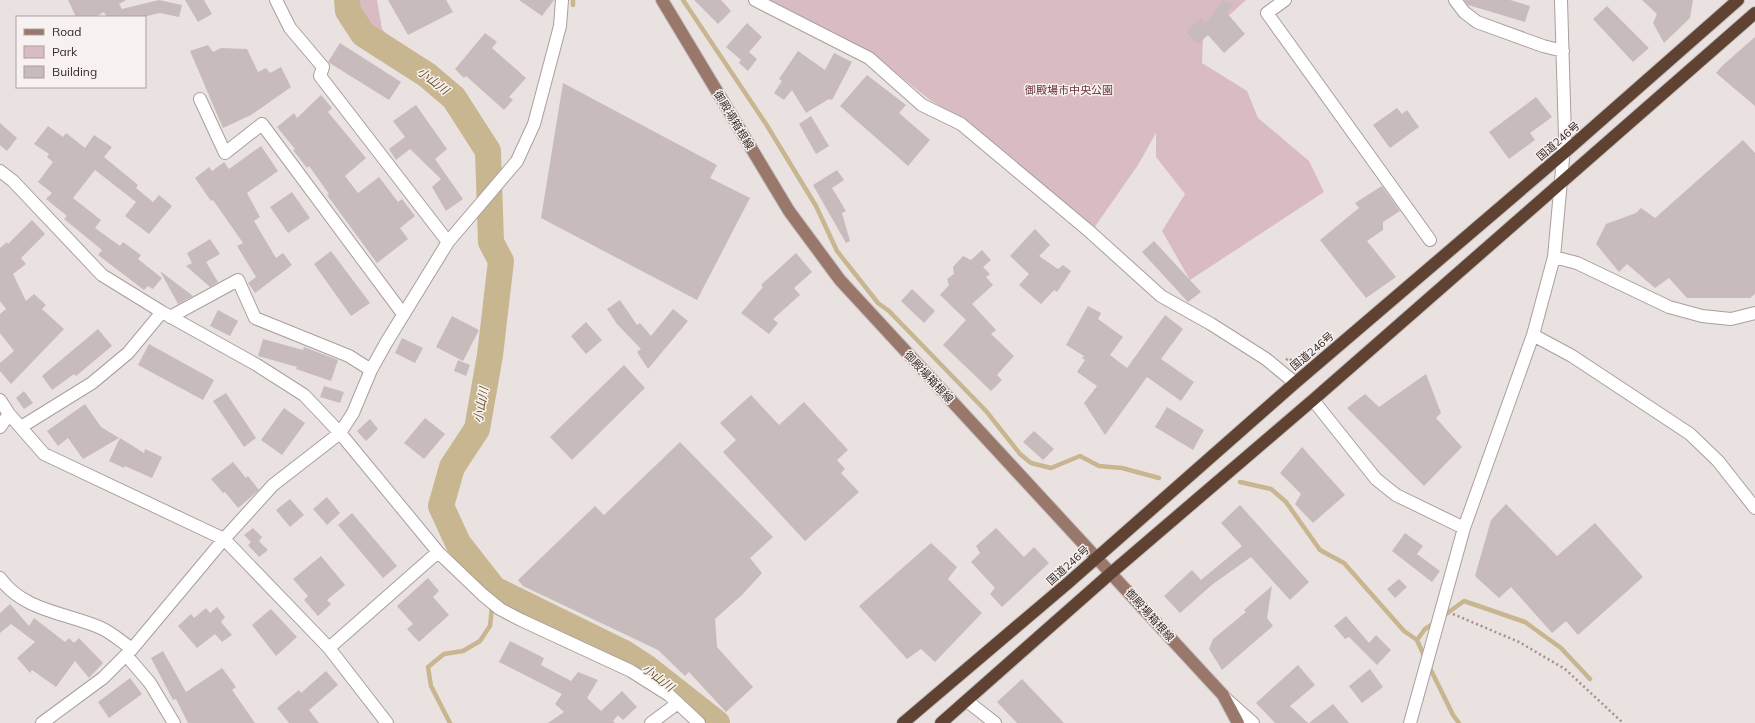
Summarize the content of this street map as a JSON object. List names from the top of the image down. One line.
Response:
{"streets":{"highway":["国道246号"],"main road":["御殿場箱根線"]},"crossings":[["御殿場箱根線","国道246号"]],"water":["小山川"],"parks":["御殿場市中央公園"],"legend":["Road","Park","Building"]}
